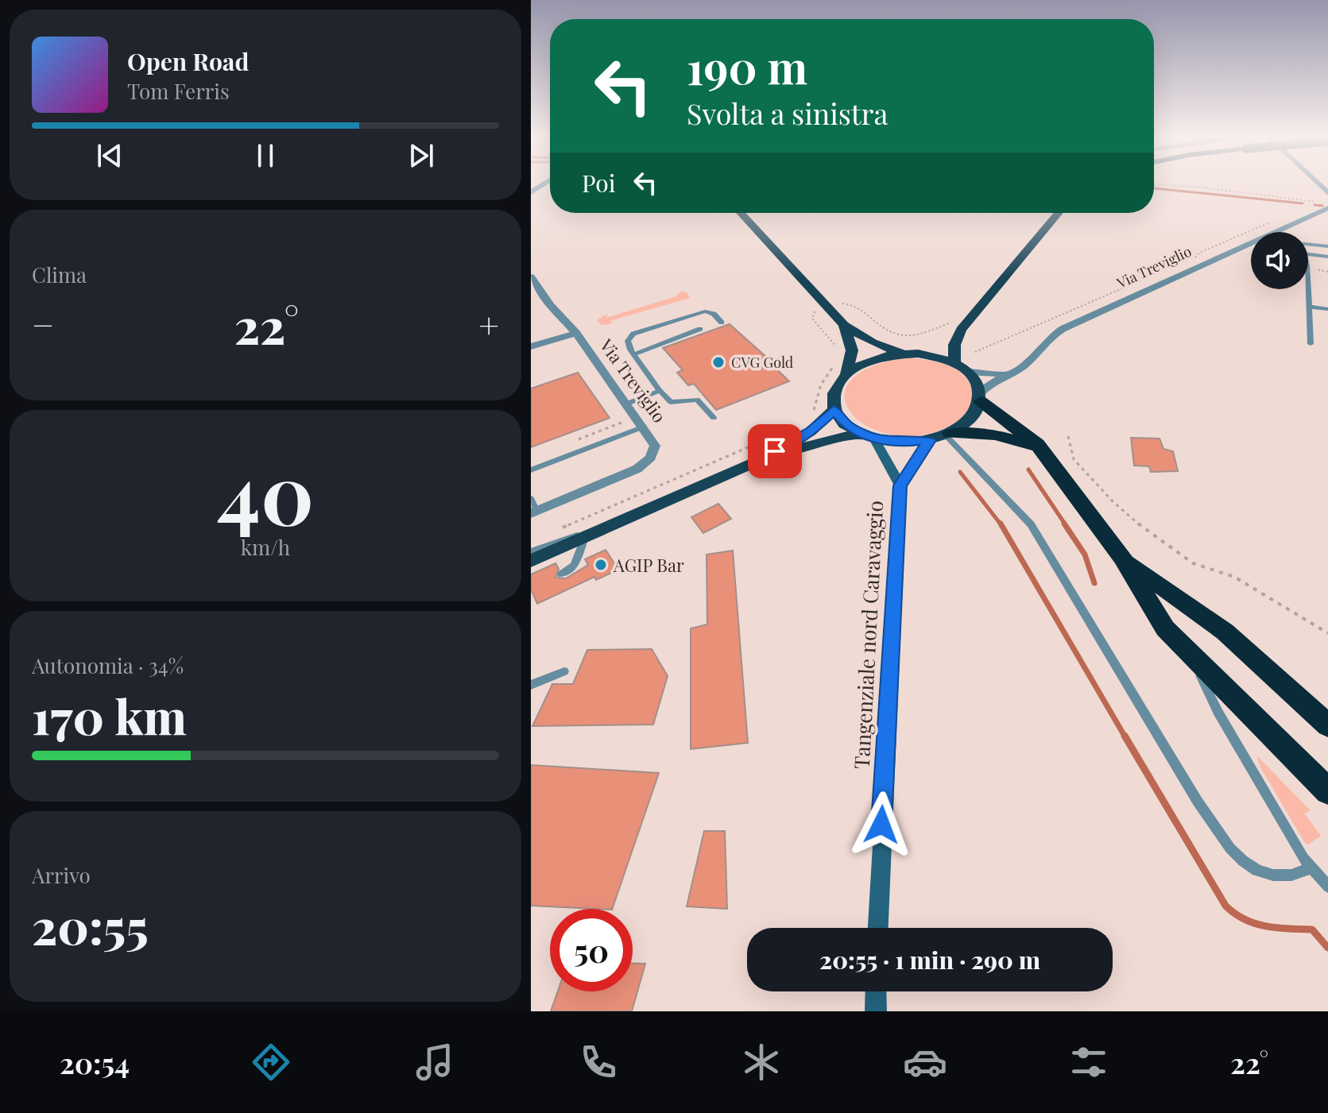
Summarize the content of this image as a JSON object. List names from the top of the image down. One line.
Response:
{"streets":{"main road":["Tangenziale nord Caravaggio"],"street":["Via Treviglio"]},"crossings":[["Via Treviglio","Tangenziale nord Caravaggio"]],"places":["CVG Gold","AGIP Bar"],"page":{"turn":["190 m","Svolta a sinistra"],"song":["Open Road","Tom Ferris"],"then":"Poi","tile":["Clima",["40","km/h"],["Autonomia · 34%","170 km"],["Arrivo","20:55"]],"heat":["−","22°","+"],"limit":"50","trip":"20:55 · 1 min · 290 m","tabs":["20:54","22°"]}}
